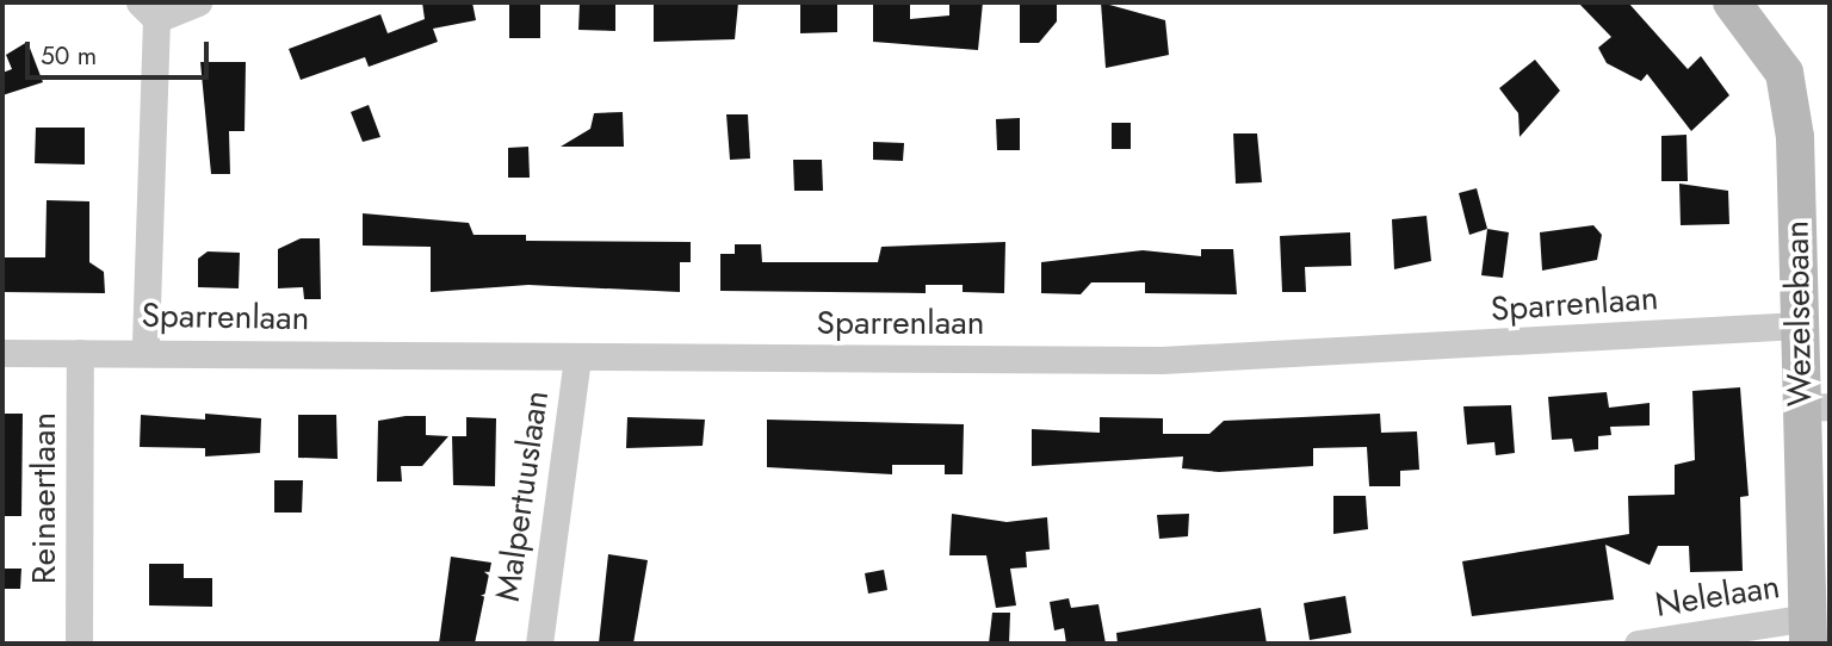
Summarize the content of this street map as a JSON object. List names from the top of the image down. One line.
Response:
{"streets":{"street":["Sparrenlaan","Wezelsebaan","Malpertuuslaan","Reinaertlaan","Nelelaan"]},"crossings":[["Sparrenlaan","Wezelsebaan"],["Sparrenlaan","Malpertuuslaan"],["Sparrenlaan","Reinaertlaan"],["Wezelsebaan","Nelelaan"]],"scale_bar":"50 m"}
